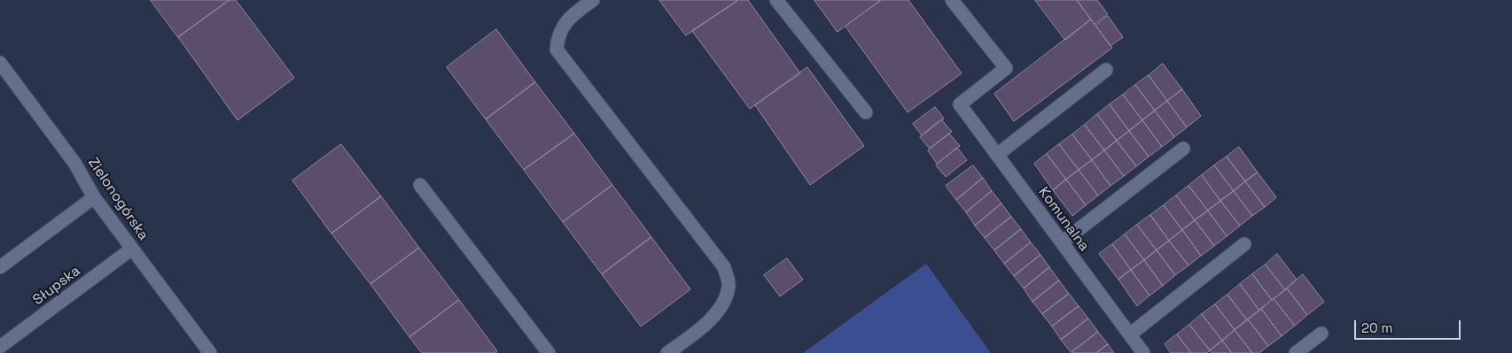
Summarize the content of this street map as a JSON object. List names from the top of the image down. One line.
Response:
{"streets":{"street":["Zielonogórska","Komunalna","Słupska"]},"crossings":[["Zielonogórska","Słupska"]],"scale_bar":"20 m"}
